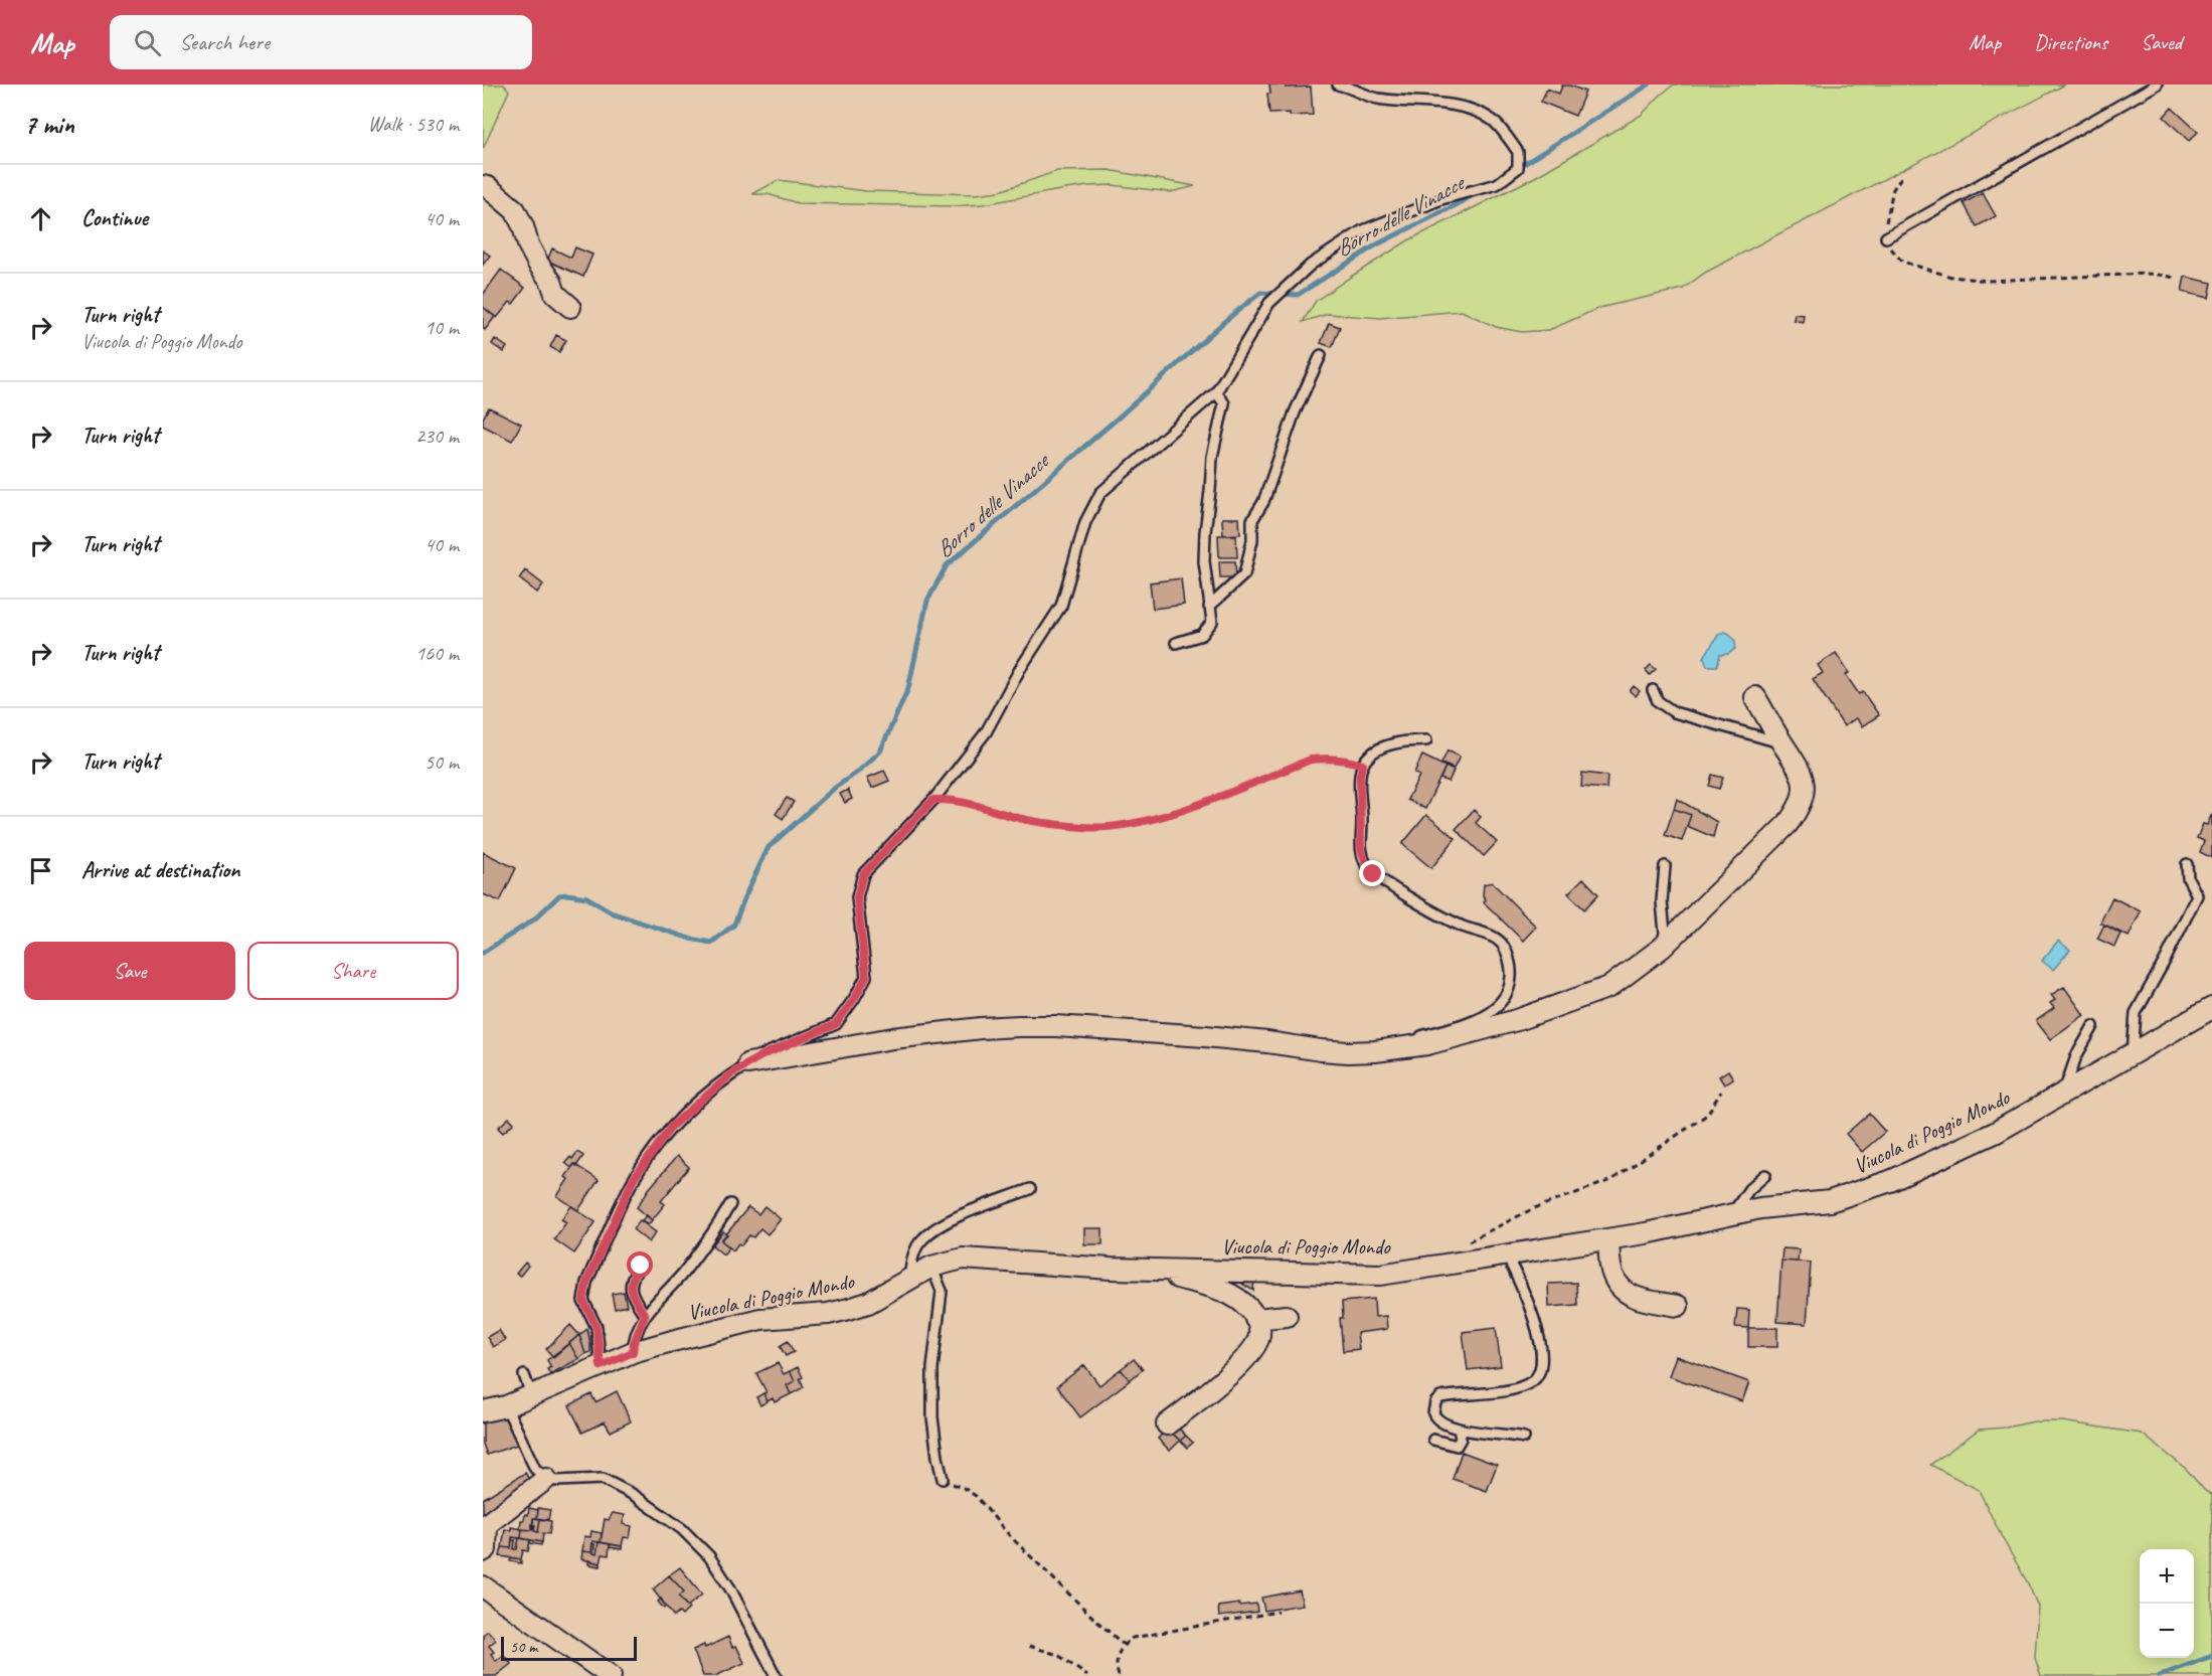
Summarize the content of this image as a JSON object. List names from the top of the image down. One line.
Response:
{"streets":{"street":["Viucola di Poggio Mondo"]},"water":["Borro delle Vinacce"],"scale_bar":"50 m","page":{"header":"Map","search":"Search here","nav":["Map","Directions","Saved"],"heading":["7 min","Walk · 530 m"],"list":[["Continue","40 m"],["Turn right","Viucola di Poggio Mondo","10 m"],["Turn right","230 m"],["Turn right","40 m"],["Turn right","160 m"],["Turn right","50 m"],"Arrive at destination"],"buttons":["Save","Share"],"map_buttons":["+","−"],"scale":"50 m"}}
